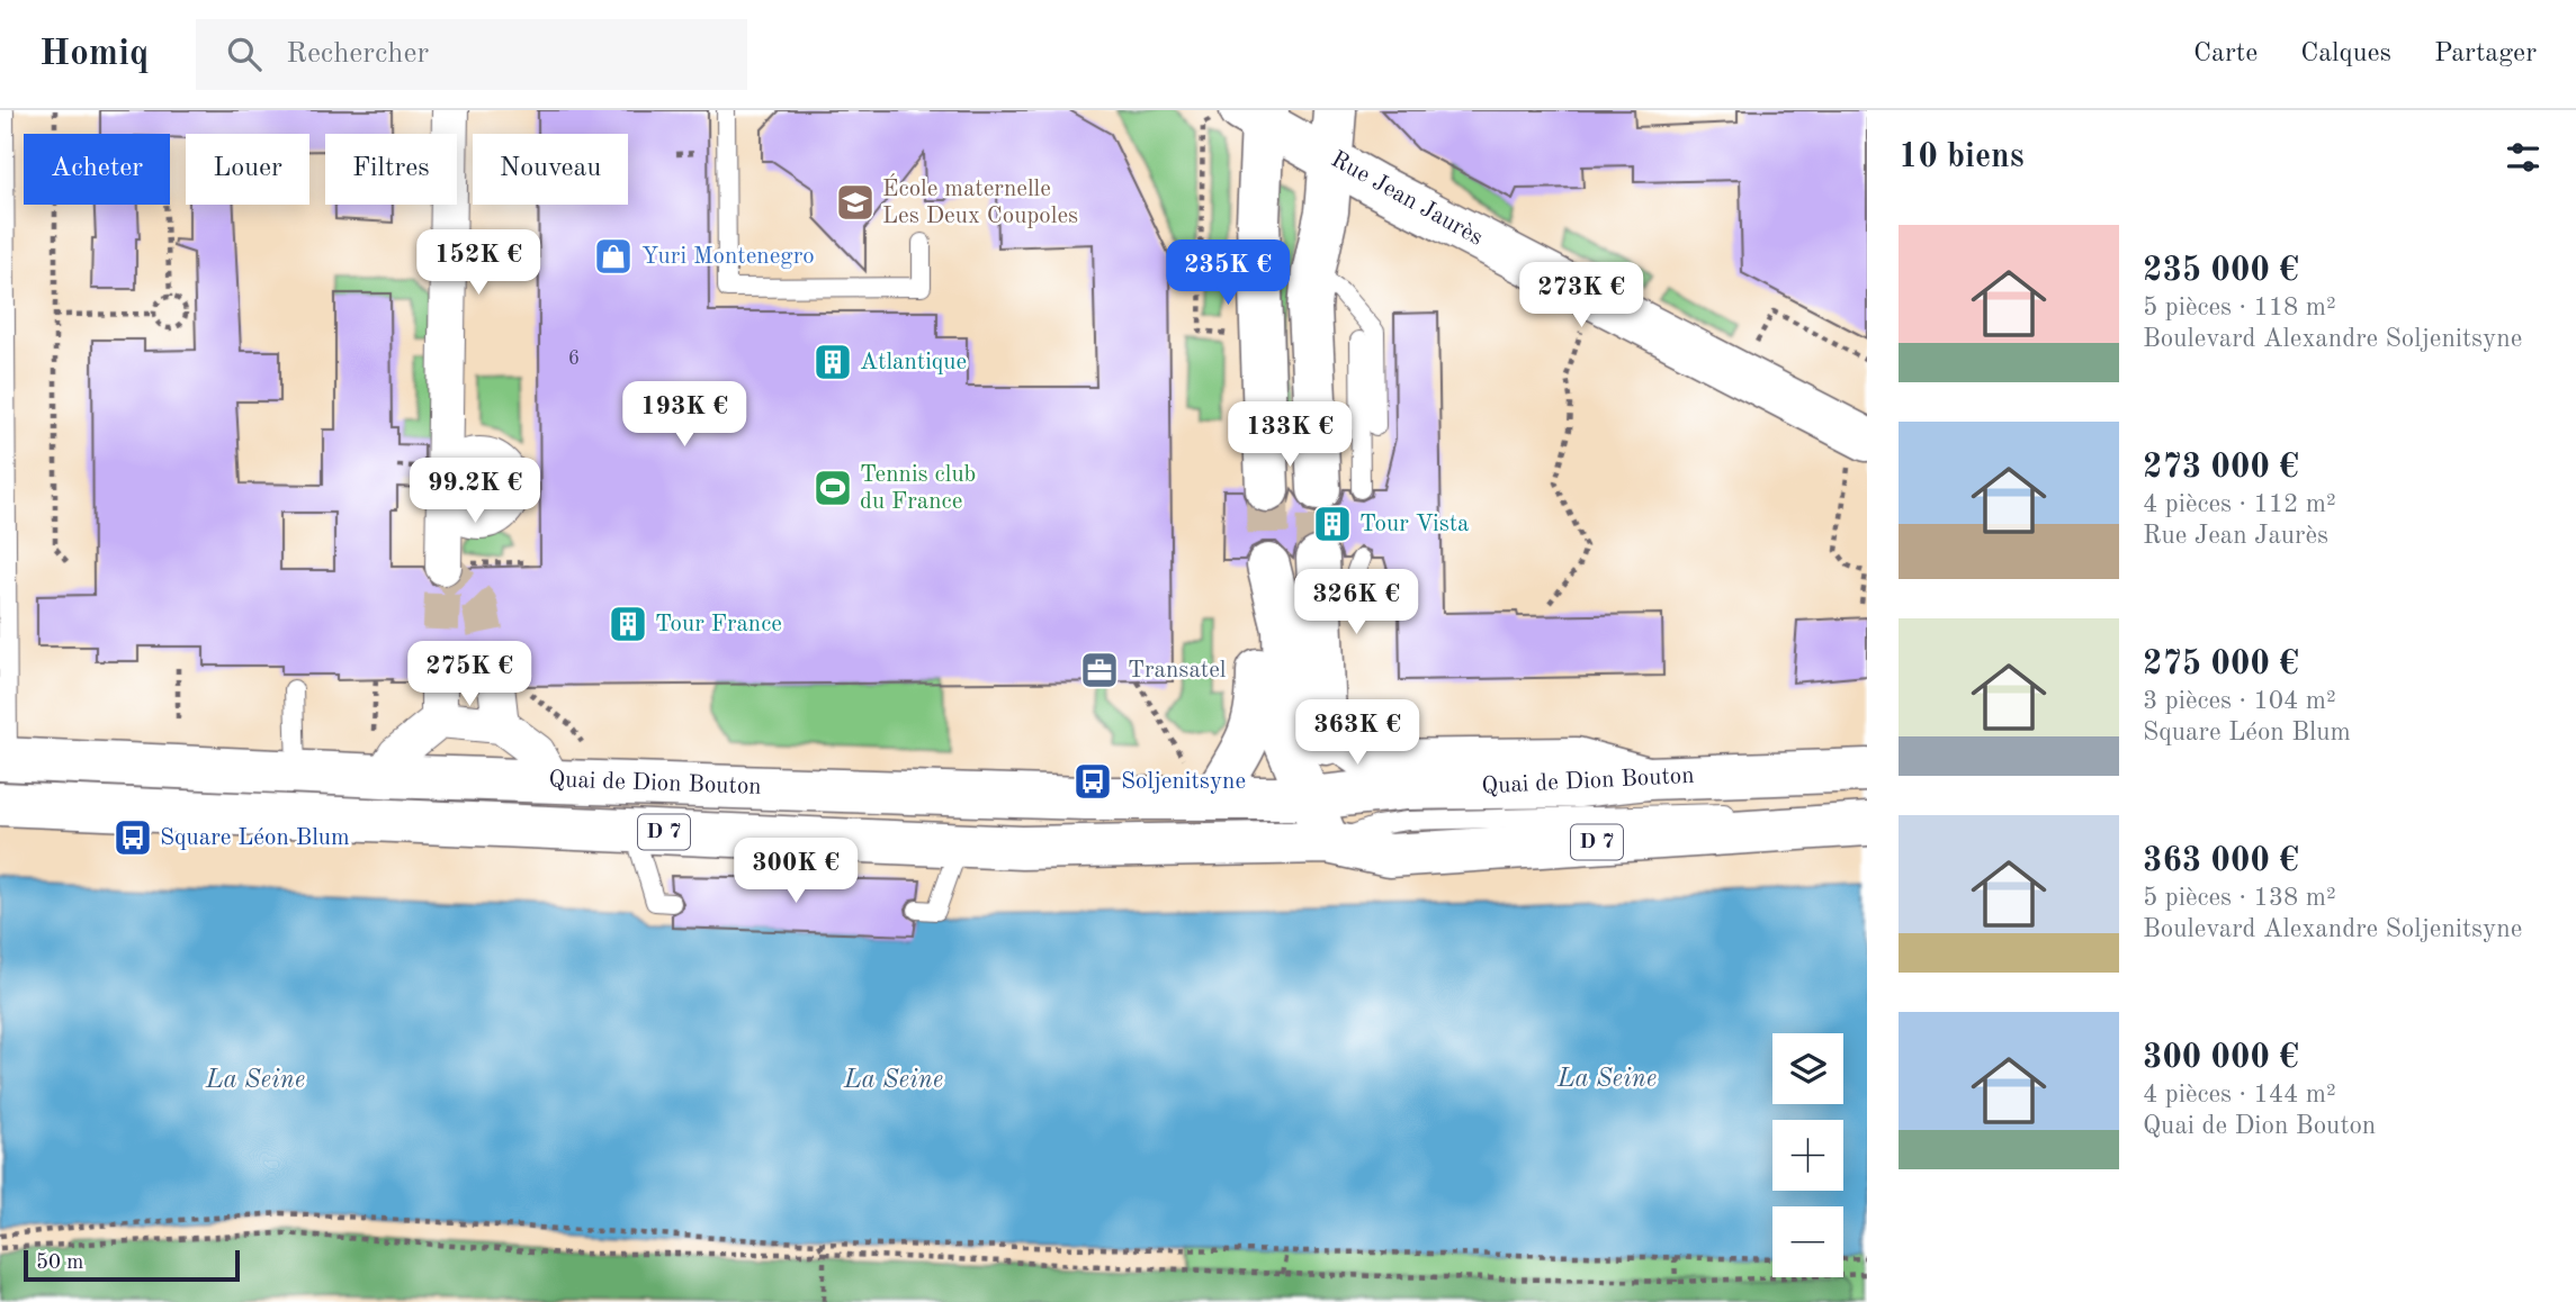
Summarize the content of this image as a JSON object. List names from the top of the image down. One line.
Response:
{"streets":{"main road":["Rue Jean Jaurès","Quai de Dion Bouton","D 7"]},"water":["La Seine"],"places":{"school or university":["École maternelle Les Deux Coupoles"],"shop":["Yuri Montenegro"],"building":["Atlantique","Tour Vista","Tour France"],"sports":["Tennis club du France"],"office":["Transatel"],"bus stop":["Soljenitsyne","Square Léon Blum"]},"house_numbers":["6"],"scale_bar":"50 m","page":{"header":"Homiq","search":"Rechercher","nav":["Carte","Calques","Partager"],"heading":"10 biens","chip":["Acheter","Louer","Filtres","Nouveau"],"list":[{"name":"235 000 €","note":"5 pièces · 118 m² · Boulevard Alexandre Soljenitsyne"},{"name":"273 000 €","note":"4 pièces · 112 m² · Rue Jean Jaurès"},{"name":"275 000 €","note":"3 pièces · 104 m² · Square Léon Blum"},{"name":"363 000 €","note":"5 pièces · 138 m² · Boulevard Alexandre Soljenitsyne"},{"name":"300 000 €","note":"4 pièces · 144 m² · Quai de Dion Bouton"}],"price":["152K €","235K €","273K €","193K €","133K €","99.2K €","326K €","275K €","363K €","300K €"],"map_buttons":["+","−"],"scale":"50 m"}}
